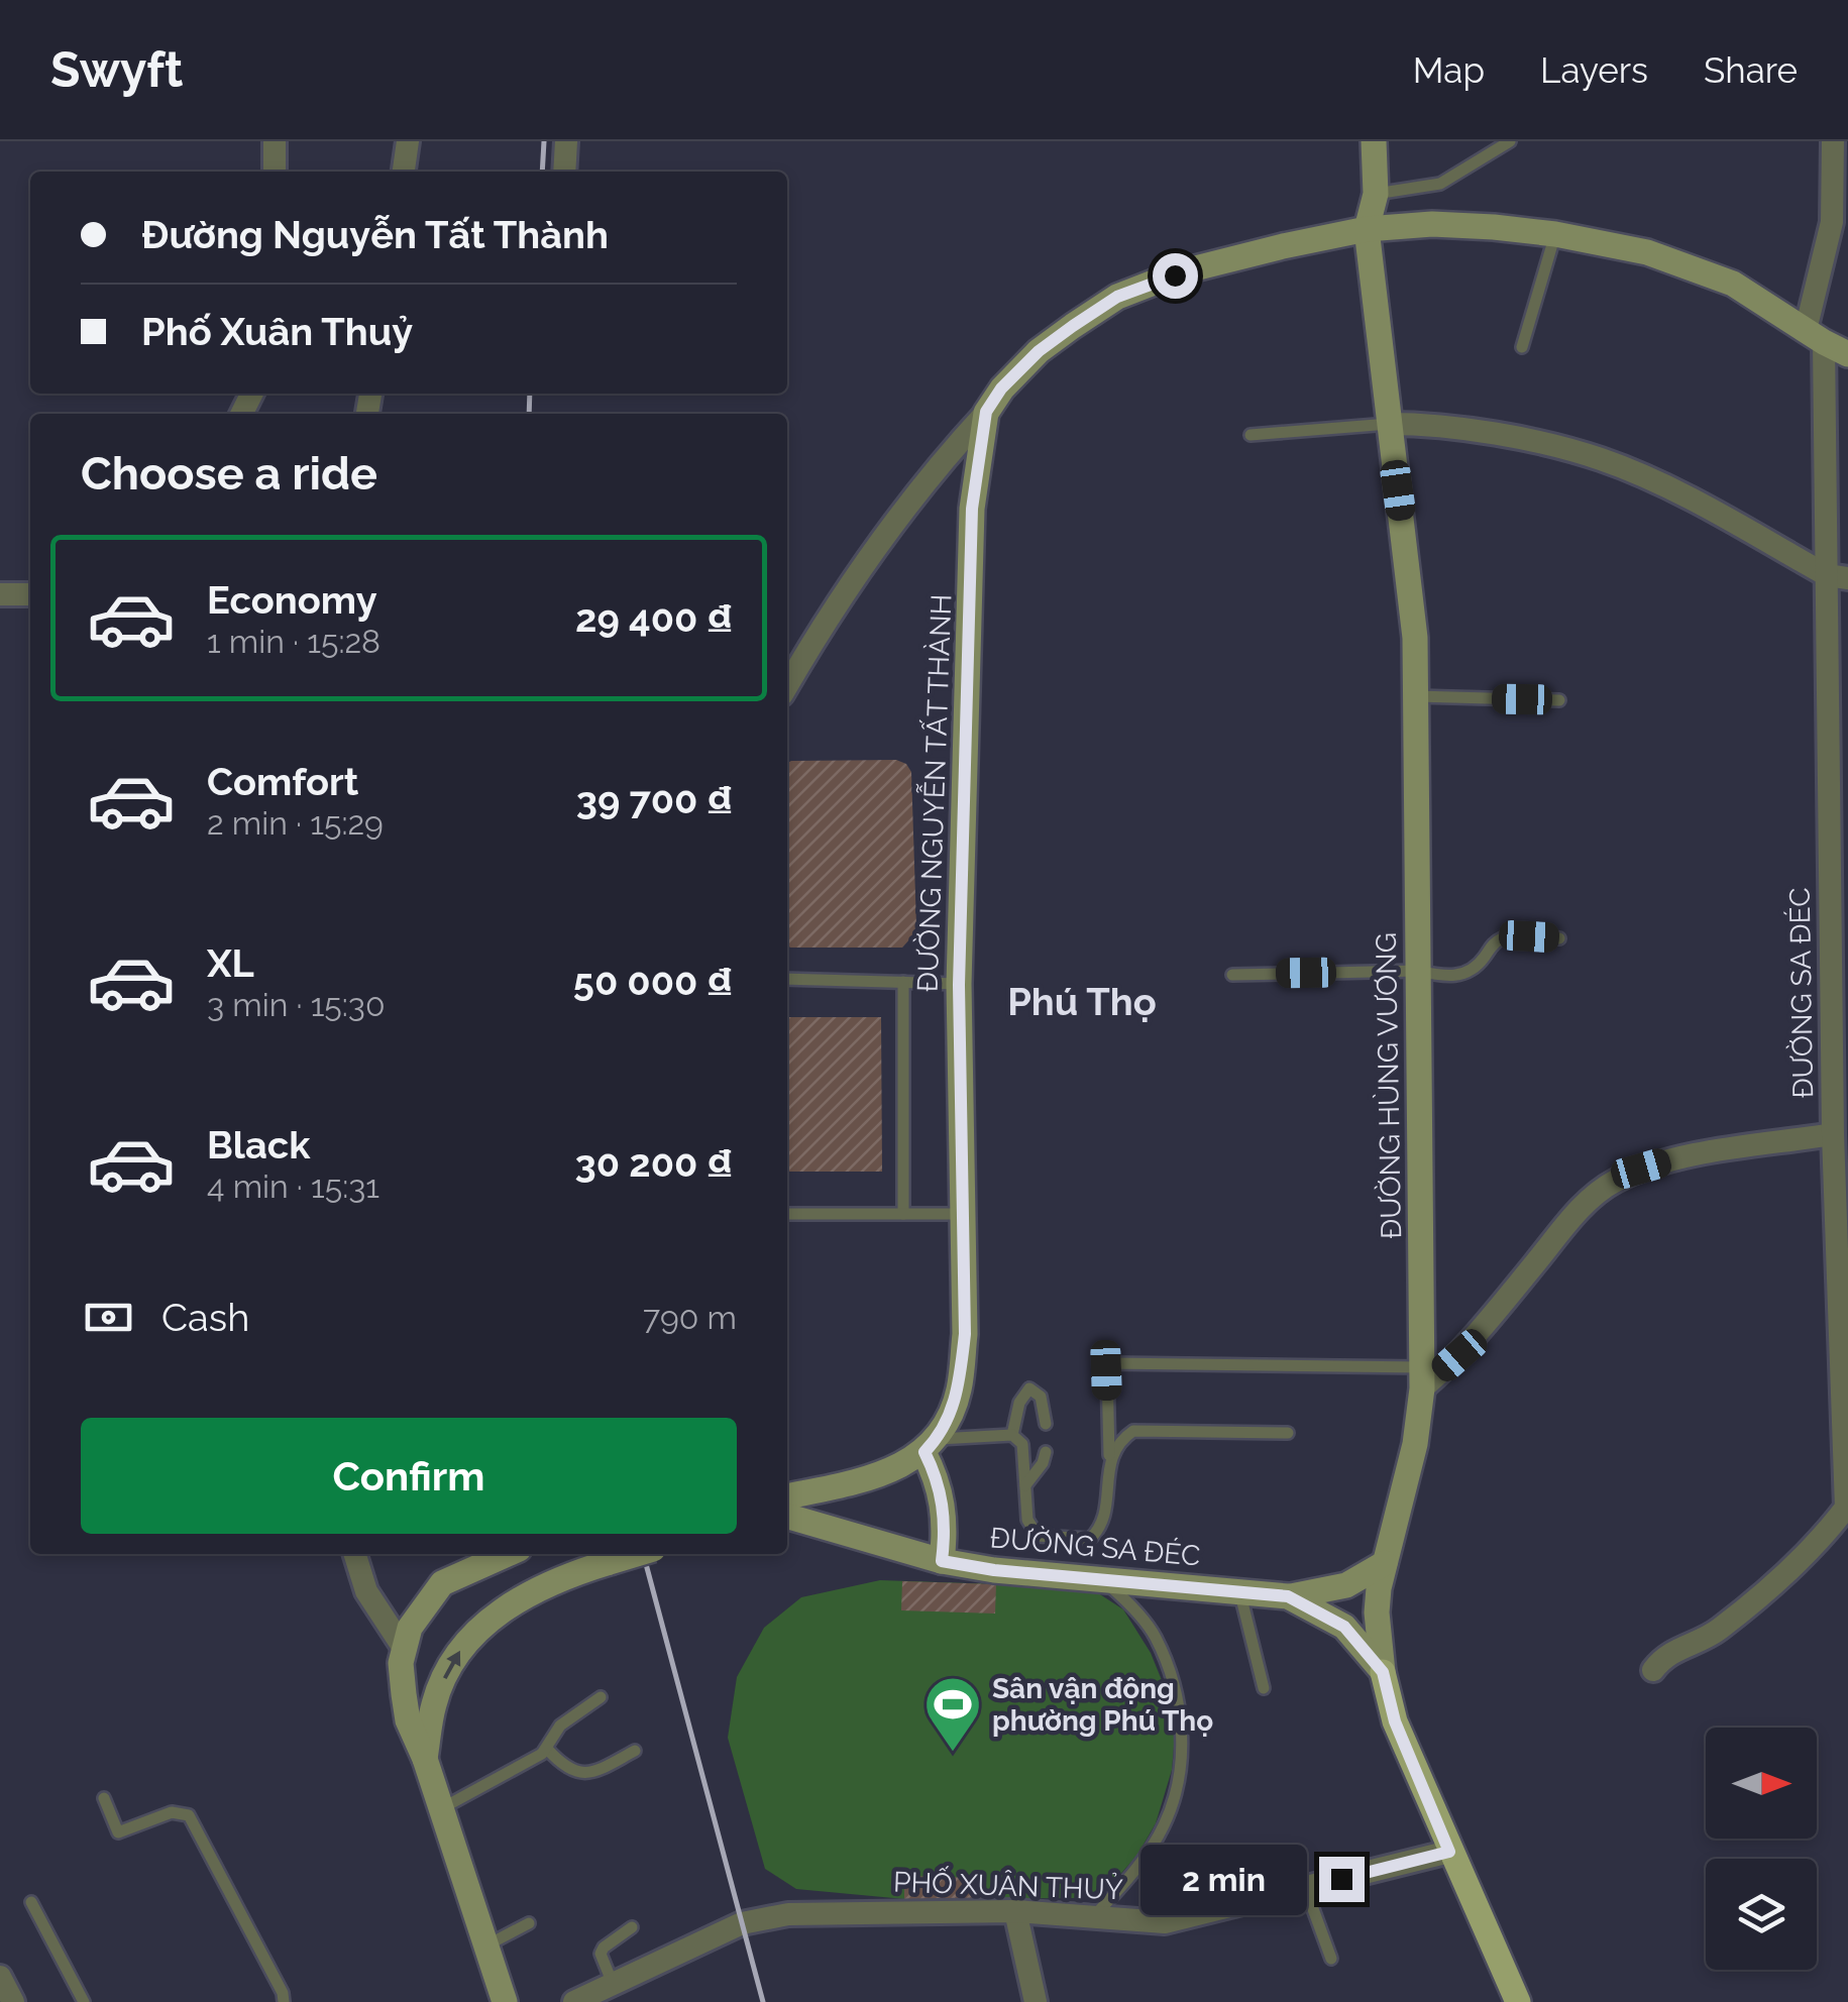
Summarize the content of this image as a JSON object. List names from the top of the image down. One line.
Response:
{"streets":{"main road":["ĐƯỜNG NGUYỄN TẤT THÀNH","ĐƯỜNG SA ĐÉC","ĐƯỜNG HÙNG VƯƠNG"],"street":["PHỐ XUÂN THUỶ"]},"crossings":[["ĐƯỜNG SA ĐÉC","ĐƯỜNG HÙNG VƯƠNG"],["ĐƯỜNG HÙNG VƯƠNG","PHỐ XUÂN THUỶ"]],"districts":["Phú Thọ"],"places":{"sports":["Sân vận động phường Phú Thọ"]},"north":"right","page":{"header":"Swyft","nav":["Map","Layers","Share"],"banner":["Đường Nguyễn Tất Thành","Phố Xuân Thuỷ"],"heading":"Choose a ride","list":[{"name":"Economy","note":"1 min · 15:28","value":"29 400 ₫"},{"name":"Comfort","note":"2 min · 15:29","value":"39 700 ₫"},{"name":"XL","note":"3 min · 15:30","value":"50 000 ₫"},{"name":"Black","note":"4 min · 15:31","value":"30 200 ₫"}],"pay":["Cash","790 m"],"buttons":"Confirm","bubble":"2 min"}}
